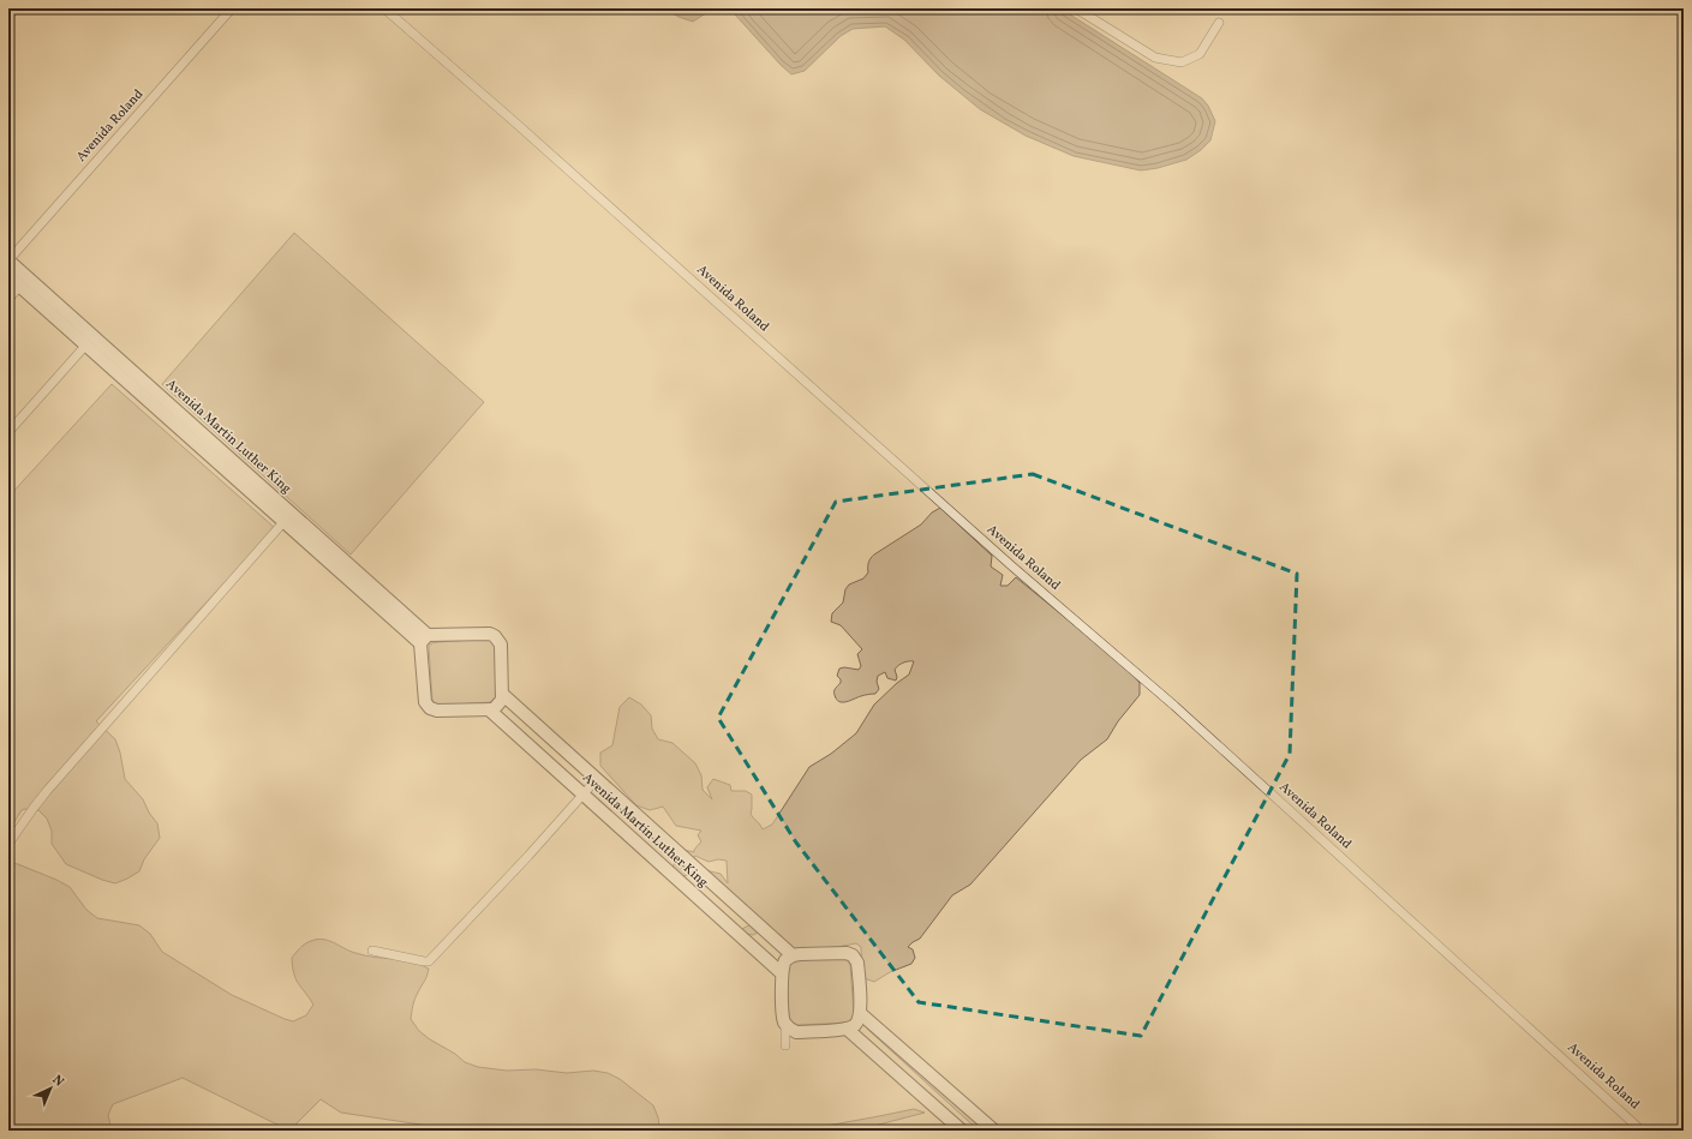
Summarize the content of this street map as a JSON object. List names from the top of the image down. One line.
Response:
{"streets":{"main road":["Avenida Martin Luther King"],"street":["Avenida Roland"]},"crossings":[["Avenida Roland","Avenida Martin Luther King"]],"north":"top right"}
